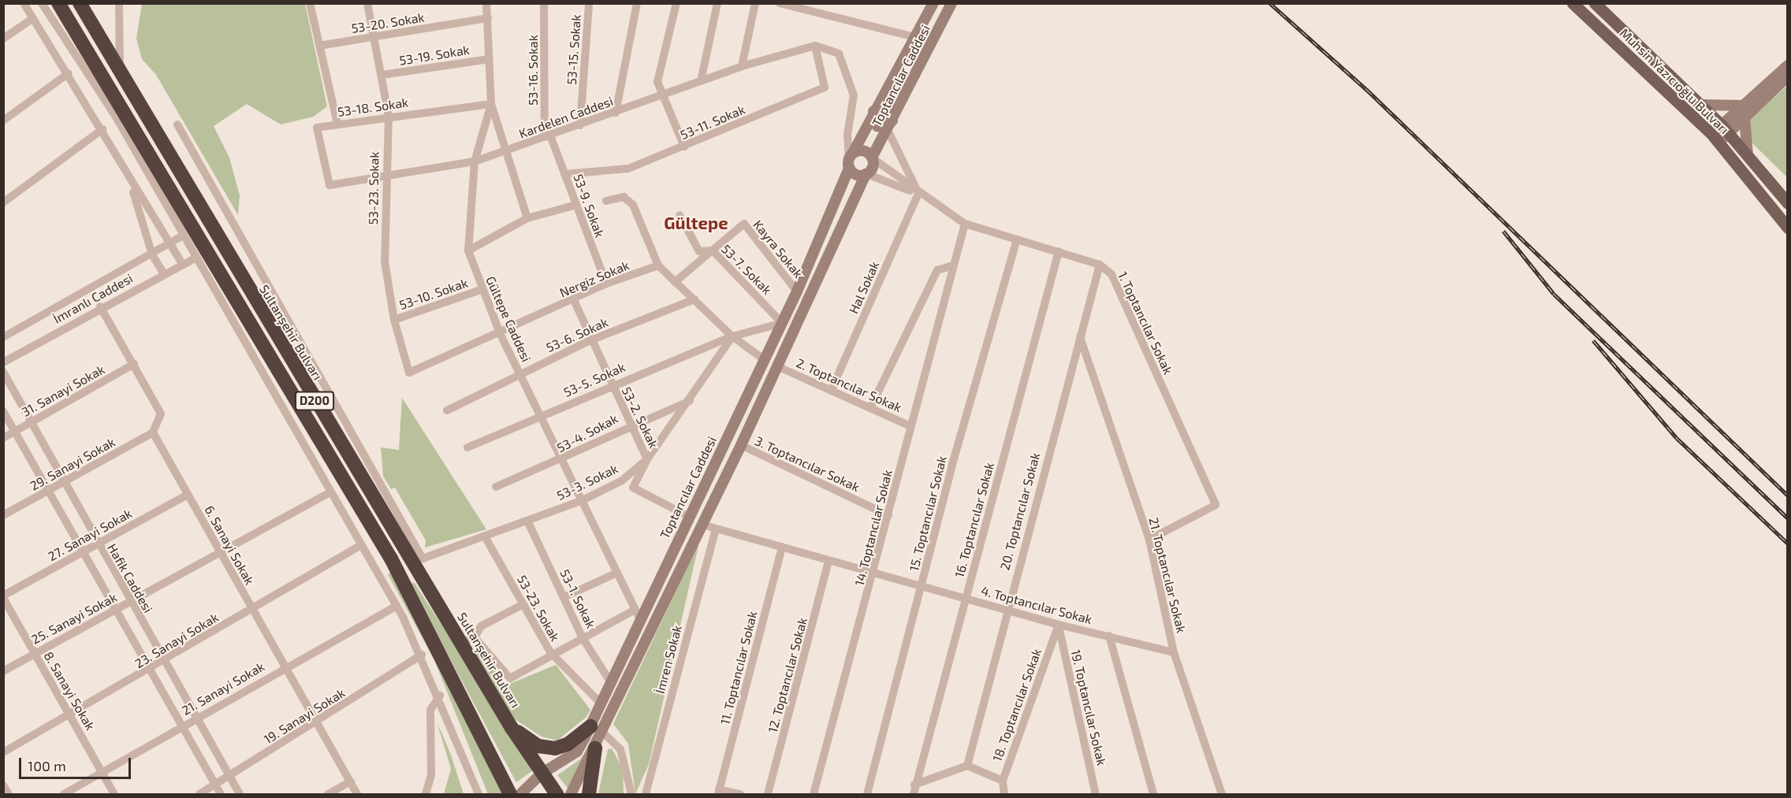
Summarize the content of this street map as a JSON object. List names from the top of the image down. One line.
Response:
{"streets":{"highway":["Sultanşehir Bulvarı","D200"],"main road":["Muhsin Yazıcıoğlu Bulvarı"],"street":["53-20. Sokak","53-15. Sokak","53-19. Sokak","53-16. Sokak","Toptancılar Caddesi","53-18. Sokak","Kardelen Caddesi","53-11. Sokak","53-23. Sokak","53-9. Sokak","Kayra Sokak","53-7. Sokak","Nergiz Sokak","Hal Sokak","53-10. Sokak","İmranlı Caddesi","Gültepe Caddesi","1. Toptancılar Sokak","53-6. Sokak","53-5. Sokak","2. Toptancılar Sokak","31. Sanayi Sokak","53-2. Sokak","53-4. Sokak","29. Sanayi Sokak","3. Toptancılar Sokak","53-3. Sokak","20. Toptancılar Sokak","15. Toptancılar Sokak","16. Toptancılar Sokak","14. Toptancılar Sokak","27. Sanayi Sokak","6. Sanayi Sokak","21. Toptancılar Sokak","Hafik Caddesi","53-1. Sokak","4. Toptancılar Sokak","25. Sanayi Sokak","23. Sanayi Sokak","İmren Sokak","11. Toptancılar Sokak","12. Toptancılar Sokak","21. Sanayi Sokak","8. Sanayi Sokak","18. Toptancılar Sokak","19. Toptancılar Sokak","19. Sanayi Sokak"]},"crossings":[["53-20. Sokak","53-23. Sokak"],["53-20. Sokak","Gültepe Caddesi"],["53-15. Sokak","Kardelen Caddesi"],["53-19. Sokak","53-23. Sokak"],["53-19. Sokak","Gültepe Caddesi"],["53-16. Sokak","Kardelen Caddesi"],["53-16. Sokak","53-9. Sokak"],["Toptancılar Caddesi","53-23. Sokak"],["Toptancılar Caddesi","Kayra Sokak"],["Toptancılar Caddesi","53-7. Sokak"],["Toptancılar Caddesi","Gültepe Caddesi"],["Toptancılar Caddesi","1. Toptancılar Sokak"],["Toptancılar Caddesi","Sultanşehir Bulvarı"],["Toptancılar Caddesi","2. Toptancılar Sokak"],["Toptancılar Caddesi","53-2. Sokak"],["Toptancılar Caddesi","3. Toptancılar Sokak"],["Toptancılar Caddesi","53-1. Sokak"],["Toptancılar Caddesi","4. Toptancılar Sokak"],["53-18. Sokak","Kardelen Caddesi"],["53-18. Sokak","53-23. Sokak"],["53-18. Sokak","Gültepe Caddesi"],["Kardelen Caddesi","53-11. Sokak"],["Kardelen Caddesi","53-23. Sokak"],["Kardelen Caddesi","53-9. Sokak"],["Kardelen Caddesi","Gültepe Caddesi"],["53-11. Sokak","53-9. Sokak"],["53-23. Sokak","Nergiz Sokak"],["53-23. Sokak","53-10. Sokak"],["53-23. Sokak","53-3. Sokak"],["53-9. Sokak","Nergiz Sokak"],["Kayra Sokak","53-7. Sokak"],["Nergiz Sokak","Gültepe Caddesi"],["Nergiz Sokak","53-2. Sokak"],["Hal Sokak","1. Toptancılar Sokak"],["Hal Sokak","2. Toptancılar Sokak"],["53-10. Sokak","Gültepe Caddesi"],["Gültepe Caddesi","53-6. Sokak"],["Gültepe Caddesi","53-5. Sokak"],["Gültepe Caddesi","53-4. Sokak"],["Gültepe Caddesi","53-3. Sokak"],["1. Toptancılar Sokak","20. Toptancılar Sokak"],["1. Toptancılar Sokak","15. Toptancılar Sokak"],["1. Toptancılar Sokak","16. Toptancılar Sokak"],["1. Toptancılar Sokak","14. Toptancılar Sokak"],["1. Toptancılar Sokak","21. Toptancılar Sokak"],["53-6. Sokak","53-2. Sokak"],["53-5. Sokak","53-2. Sokak"],["53-5. Sokak","53-3. Sokak"],["2. Toptancılar Sokak","14. Toptancılar Sokak"],["31. Sanayi Sokak","Hafik Caddesi"],["53-2. Sokak","53-4. Sokak"],["53-2. Sokak","53-3. Sokak"],["53-4. Sokak","53-3. Sokak"],["29. Sanayi Sokak","6. Sanayi Sokak"],["29. Sanayi Sokak","Hafik Caddesi"],["3. Toptancılar Sokak","14. Toptancılar Sokak"],["53-3. Sokak","53-1. Sokak"],["20. Toptancılar Sokak","21. Toptancılar Sokak"],["20. Toptancılar Sokak","4. Toptancılar Sokak"],["15. Toptancılar Sokak","4. Toptancılar Sokak"],["16. Toptancılar Sokak","4. Toptancılar Sokak"],["14. Toptancılar Sokak","4. Toptancılar Sokak"],["27. Sanayi Sokak","6. Sanayi Sokak"],["27. Sanayi Sokak","Hafik Caddesi"],["27. Sanayi Sokak","8. Sanayi Sokak"],["6. Sanayi Sokak","25. Sanayi Sokak"],["6. Sanayi Sokak","23. Sanayi Sokak"],["6. Sanayi Sokak","21. Sanayi Sokak"],["6. Sanayi Sokak","19. Sanayi Sokak"],["21. Toptancılar Sokak","4. Toptancılar Sokak"],["Hafik Caddesi","25. Sanayi Sokak"],["Hafik Caddesi","23. Sanayi Sokak"],["Hafik Caddesi","21. Sanayi Sokak"],["Hafik Caddesi","19. Sanayi Sokak"],["4. Toptancılar Sokak","İmren Sokak"],["4. Toptancılar Sokak","11. Toptancılar Sokak"],["4. Toptancılar Sokak","12. Toptancılar Sokak"],["4. Toptancılar Sokak","18. Toptancılar Sokak"],["4. Toptancılar Sokak","19. Toptancılar Sokak"],["25. Sanayi Sokak","8. Sanayi Sokak"],["23. Sanayi Sokak","8. Sanayi Sokak"],["21. Sanayi Sokak","8. Sanayi Sokak"],["18. Toptancılar Sokak","19. Toptancılar Sokak"]],"districts":["Gültepe"],"scale_bar":"100 m"}
